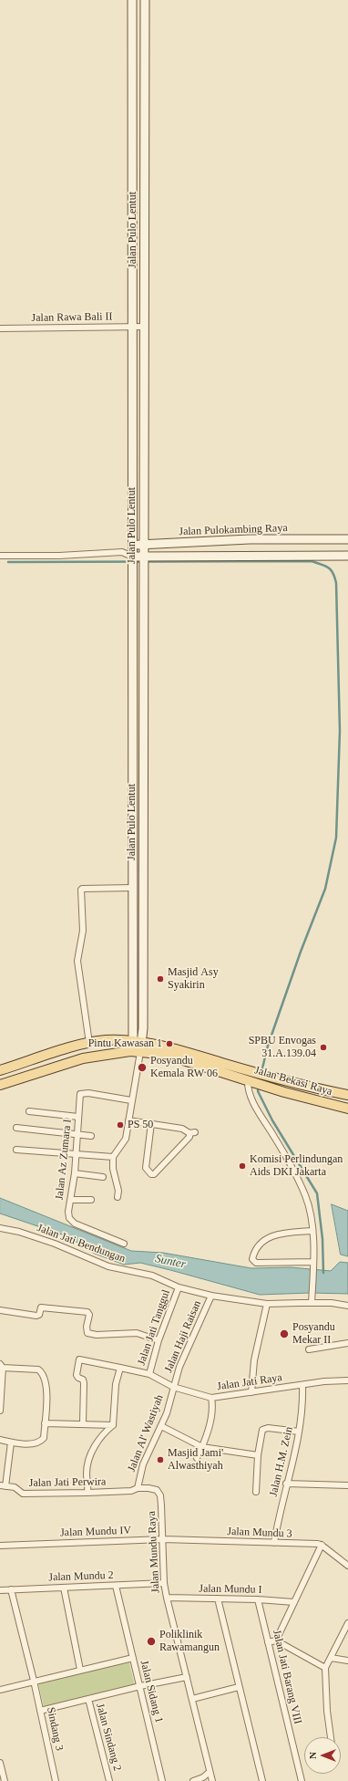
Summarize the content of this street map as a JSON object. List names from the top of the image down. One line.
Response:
{"streets":{"main road":["Jalan Bekasi Raya"],"street":["Jalan Pulo Lentut","Jalan Rawa Bali II","Jalan Pulokambing Raya","Jalan Az Zumara I","Jalan Jati Bendungan","Jalan Jati Tanggul","Jalan Haji Raisan","Jalan Jati Raya","Jalan Al' Wastiyah","Jalan H.M. Zein","Jalan Jati Perwira","Jalan Mundu IV","Jalan Mundu 3","Jalan Mundu Raya","Jalan Mundu 2","Jalan Mundu I","Jalan Jati Barang VIII","Jalan Sidang 1","Sindang 3","Jalan Sindang 2"]},"crossings":[["Jalan Pulo Lentut","Jalan Rawa Bali II"],["Jalan Pulo Lentut","Jalan Pulokambing Raya"],["Jalan Pulo Lentut","Jalan Bekasi Raya"],["Jalan Jati Bendungan","Jalan Jati Tanggul"],["Jalan Jati Bendungan","Jalan Haji Raisan"],["Jalan Jati Tanggul","Jalan Jati Raya"],["Jalan Haji Raisan","Jalan Jati Raya"],["Jalan Haji Raisan","Jalan Al' Wastiyah"],["Jalan Jati Raya","Jalan Al' Wastiyah"],["Jalan Jati Raya","Jalan H.M. Zein"],["Jalan Al' Wastiyah","Jalan Jati Perwira"],["Jalan Al' Wastiyah","Jalan Mundu Raya"],["Jalan H.M. Zein","Jalan Mundu 3"],["Jalan Jati Perwira","Jalan Mundu Raya"],["Jalan Mundu IV","Jalan Mundu 3"],["Jalan Mundu IV","Jalan Mundu Raya"],["Jalan Mundu 3","Jalan Mundu Raya"],["Jalan Mundu Raya","Jalan Mundu 2"],["Jalan Mundu Raya","Jalan Mundu I"],["Jalan Mundu 2","Jalan Sidang 1"],["Jalan Mundu 2","Sindang 3"],["Jalan Mundu I","Jalan Jati Barang VIII"]],"water":["Sunter"],"places":["Masjid Asy Syakirin","Pintu Kawasan 1","SPBU Envogas 31.A.139.04","Posyandu Kemala RW 06","PS 50","Komisi Perlindungan Aids DKI Jakarta","Posyandu Mekar II","Masjid Jami' Alwasthiyah","Poliklinik Rawamangun"],"north":"left"}
